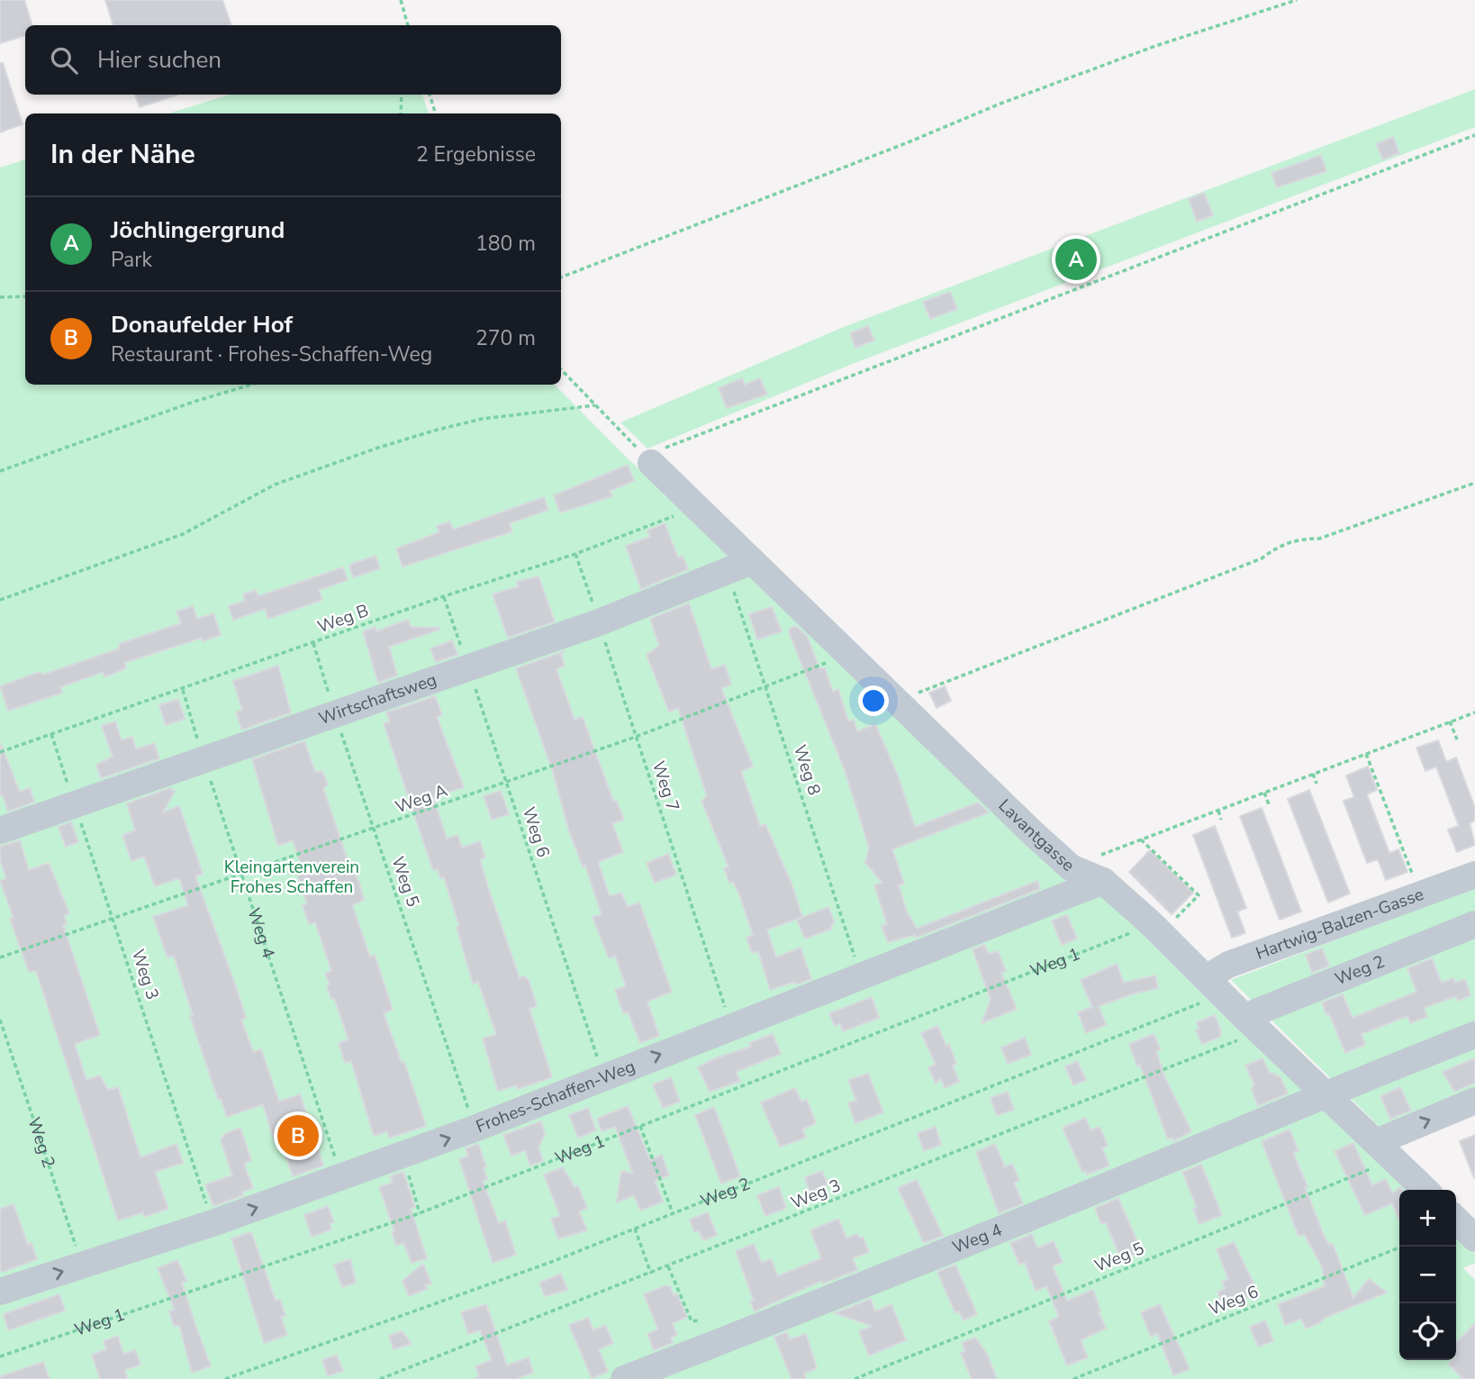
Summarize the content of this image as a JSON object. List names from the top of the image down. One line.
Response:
{"streets":{"street":["Wirtschaftsweg","Lavantgasse","Hartwig-Balzen-Gasse","Weg 4","Weg 2","Frohes-Schaffen-Weg"],"path":["Weg B","Weg 8","Weg 7","Weg A","Weg 6","Weg 5","Weg 1","Weg 3"]},"crossings":[["Weg B","Weg 7"],["Weg B","Weg 6"],["Weg B","Lavantgasse"],["Weg B","Weg 5"],["Weg B","Weg 4"],["Weg B","Weg 3"],["Wirtschaftsweg","Weg 8"],["Wirtschaftsweg","Weg 7"],["Wirtschaftsweg","Weg 6"],["Wirtschaftsweg","Lavantgasse"],["Wirtschaftsweg","Weg 5"],["Wirtschaftsweg","Weg 4"],["Wirtschaftsweg","Weg 3"],["Weg 8","Weg A"],["Weg 8","Frohes-Schaffen-Weg"],["Weg 7","Weg A"],["Weg 7","Frohes-Schaffen-Weg"],["Weg A","Weg 6"],["Weg A","Lavantgasse"],["Weg A","Weg 5"],["Weg A","Weg 4"],["Weg A","Weg 3"],["Weg 6","Frohes-Schaffen-Weg"],["Lavantgasse","Weg 5"],["Lavantgasse","Hartwig-Balzen-Gasse"],["Lavantgasse","Weg 4"],["Lavantgasse","Weg 1"],["Lavantgasse","Weg 2"],["Lavantgasse","Weg 3"],["Lavantgasse","Frohes-Schaffen-Weg"],["Weg 5","Frohes-Schaffen-Weg"],["Hartwig-Balzen-Gasse","Weg 2"],["Weg 4","Frohes-Schaffen-Weg"],["Weg 2","Weg 3"],["Weg 2","Frohes-Schaffen-Weg"],["Weg 3","Frohes-Schaffen-Weg"]],"one_way":["Frohes-Schaffen-Weg"],"parks":["Kleingartenverein Frohes Schaffen"],"page":{"search":"Hier suchen","heading":["In der Nähe","2 Ergebnisse"],"list":[{"mark":"A","name":"Jöchlingergrund","note":"Park","value":"180 m"},{"mark":"B","name":"Donaufelder Hof","note":"Restaurant · Frohes-Schaffen-Weg","value":"270 m"}],"pins":["A","B"],"map_buttons":["+","−"]}}
